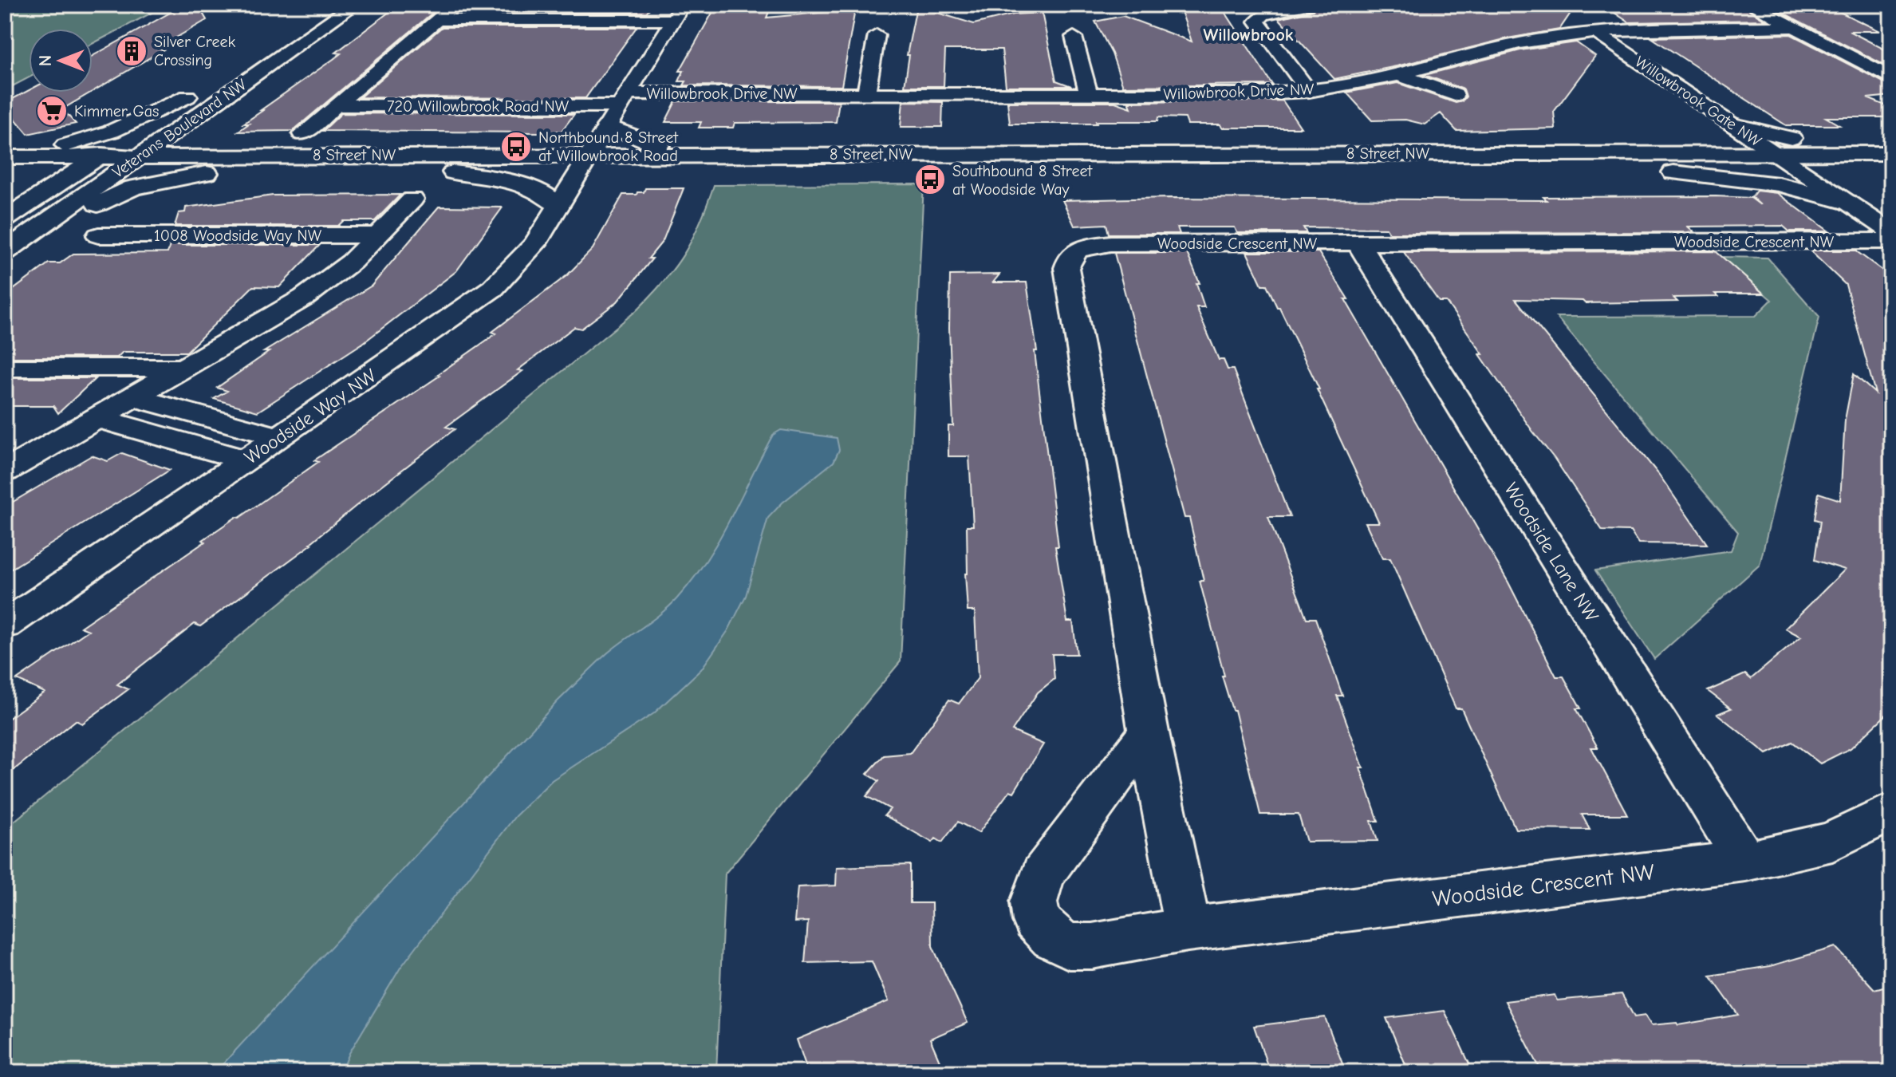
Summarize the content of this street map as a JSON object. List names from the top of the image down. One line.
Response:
{"streets":{"main road":["Veterans Boulevard NW","8 Street NW"],"street":["Willowbrook Drive NW","Willowbrook Gate NW","720 Willowbrook Road NW","1008 Woodside Way NW","Woodside Crescent NW","Woodside Way NW","Woodside Lane NW"]},"crossings":[["Willowbrook Drive NW","Willowbrook Gate NW"],["Willowbrook Drive NW","720 Willowbrook Road NW"],["Willowbrook Drive NW","Woodside Way NW"],["Willowbrook Gate NW","8 Street NW"],["720 Willowbrook Road NW","Woodside Way NW"],["Veterans Boulevard NW","8 Street NW"],["8 Street NW","Woodside Way NW"],["Woodside Crescent NW","Woodside Lane NW"]],"districts":["Willowbrook"],"places":{"building":["Silver Creek Crossing"],"supermarket":["Kimmer Gas"],"bus stop":["Northbound 8 Street at Willowbrook Road","Southbound 8 Street at Woodside Way"]},"north":"left"}
